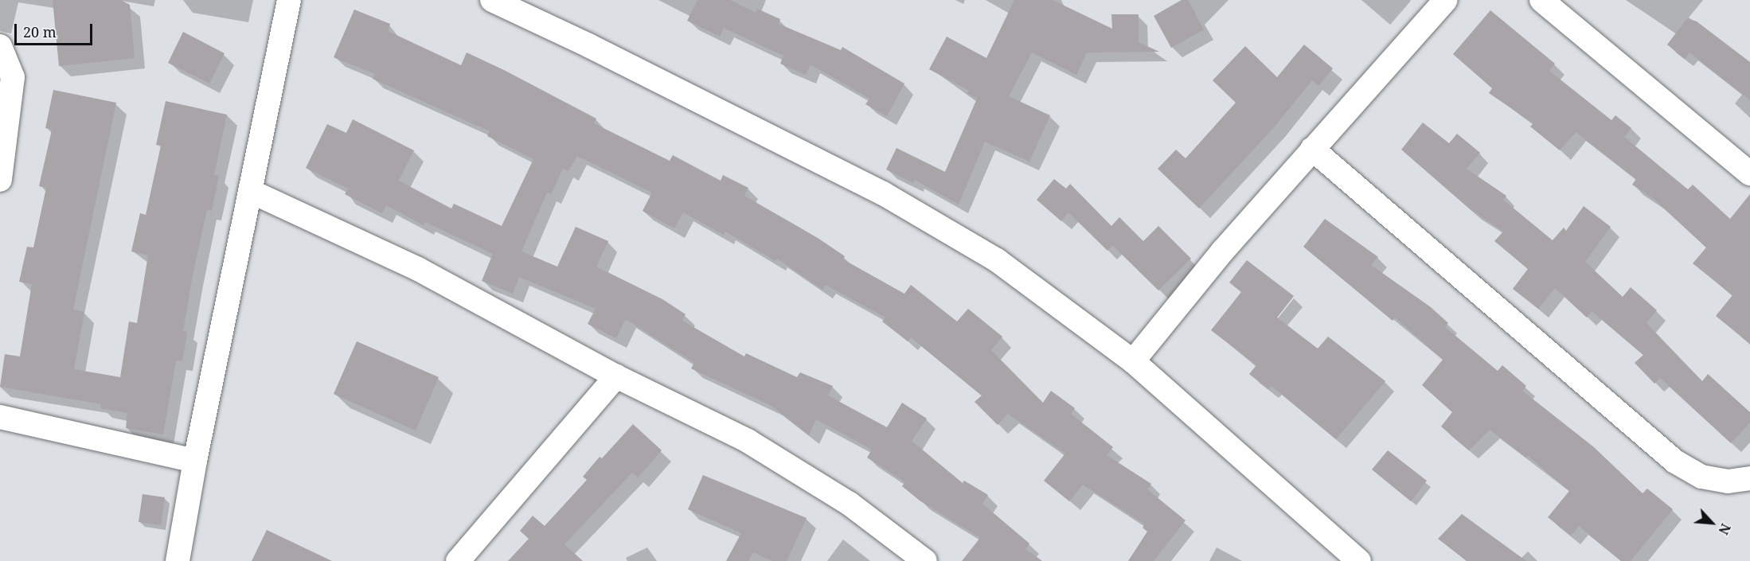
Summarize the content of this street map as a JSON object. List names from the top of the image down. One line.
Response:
{"scale_bar":"20 m","north":"bottom right"}
